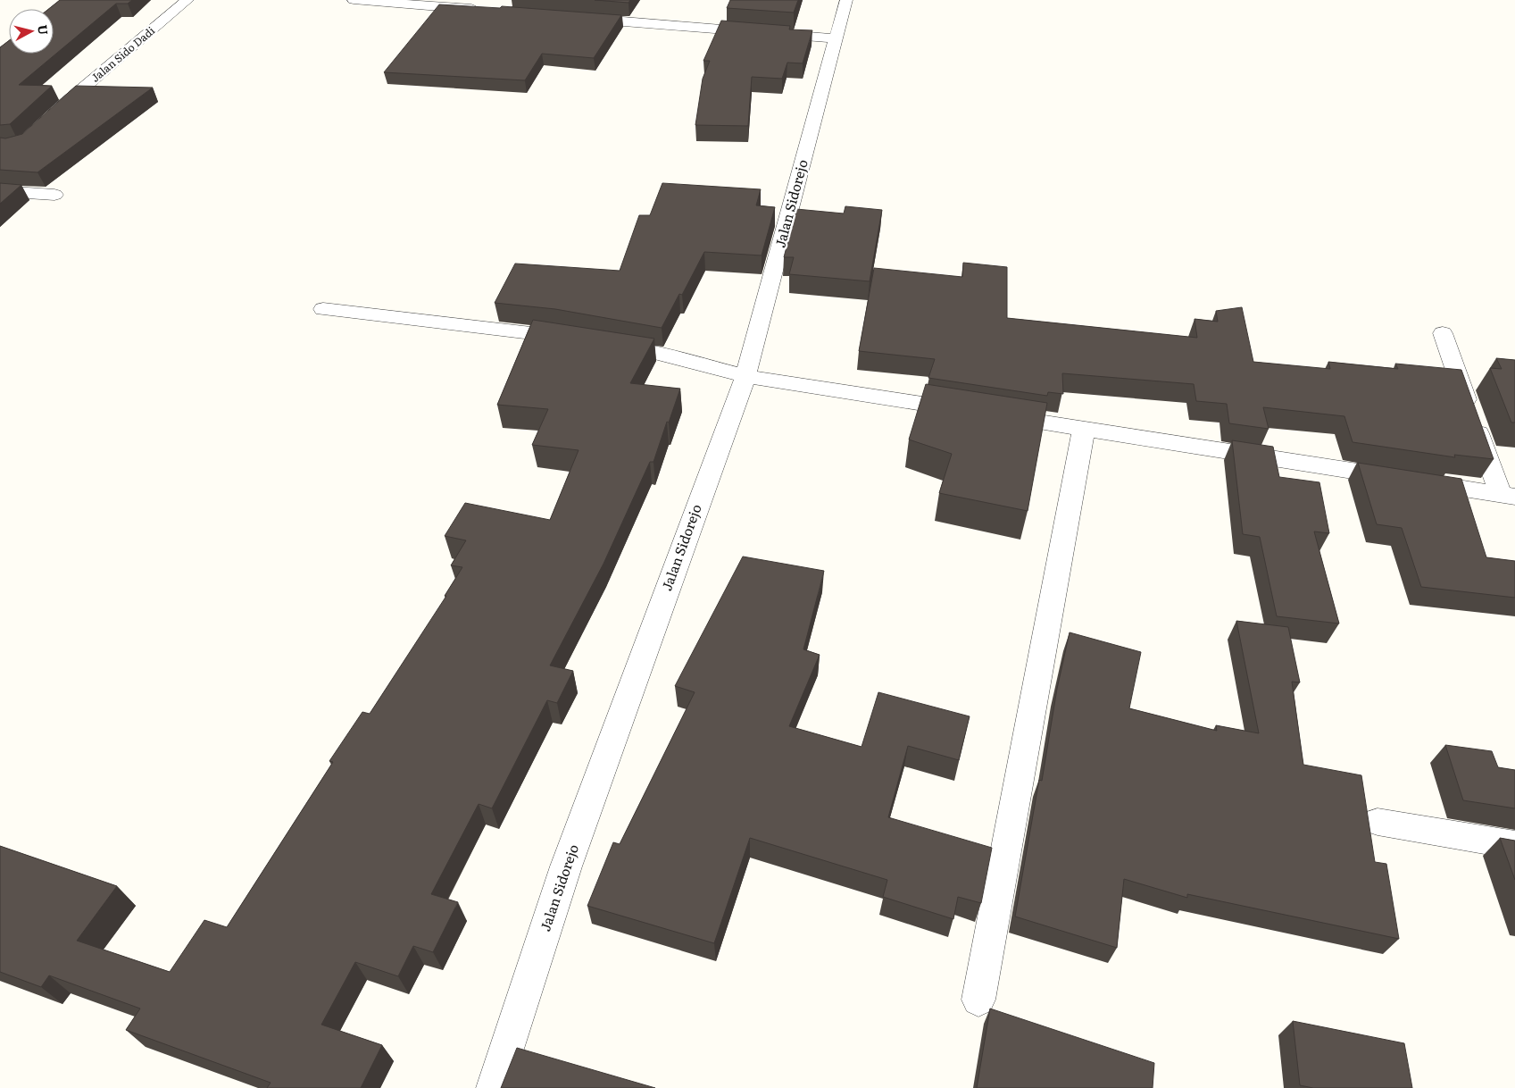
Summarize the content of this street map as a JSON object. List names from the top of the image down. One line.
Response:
{"streets":{"street":["Jalan Sido Dadi","Jalan Sidorejo"]},"north":"right"}
